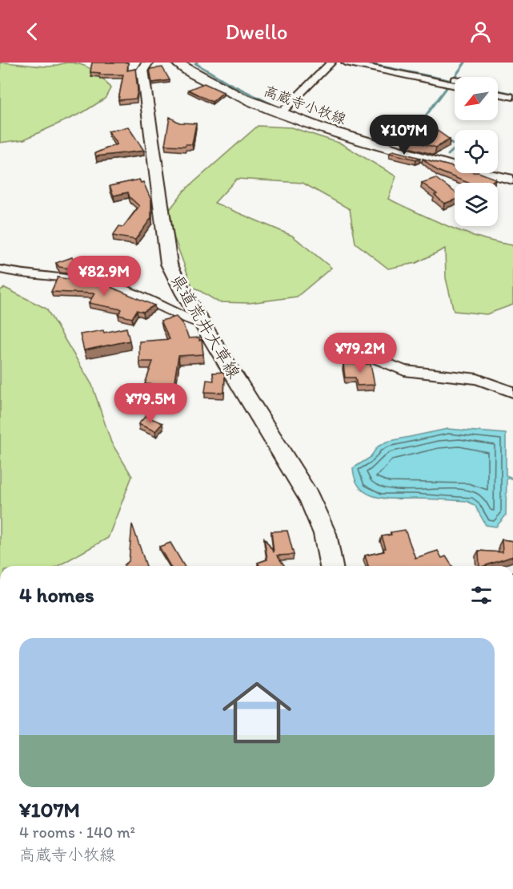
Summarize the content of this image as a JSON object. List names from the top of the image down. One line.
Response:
{"streets":{"main road":["高蔵寺小牧線","県道荒井大草線"]},"north":"bottom left","page":{"header":"Dwello","price":["¥107M","¥82.9M","¥79.2M","¥79.5M"],"heading":"4 homes","list":[{"name":"¥107M","note":"4 rooms · 140 m² · 高蔵寺小牧線"}]}}
